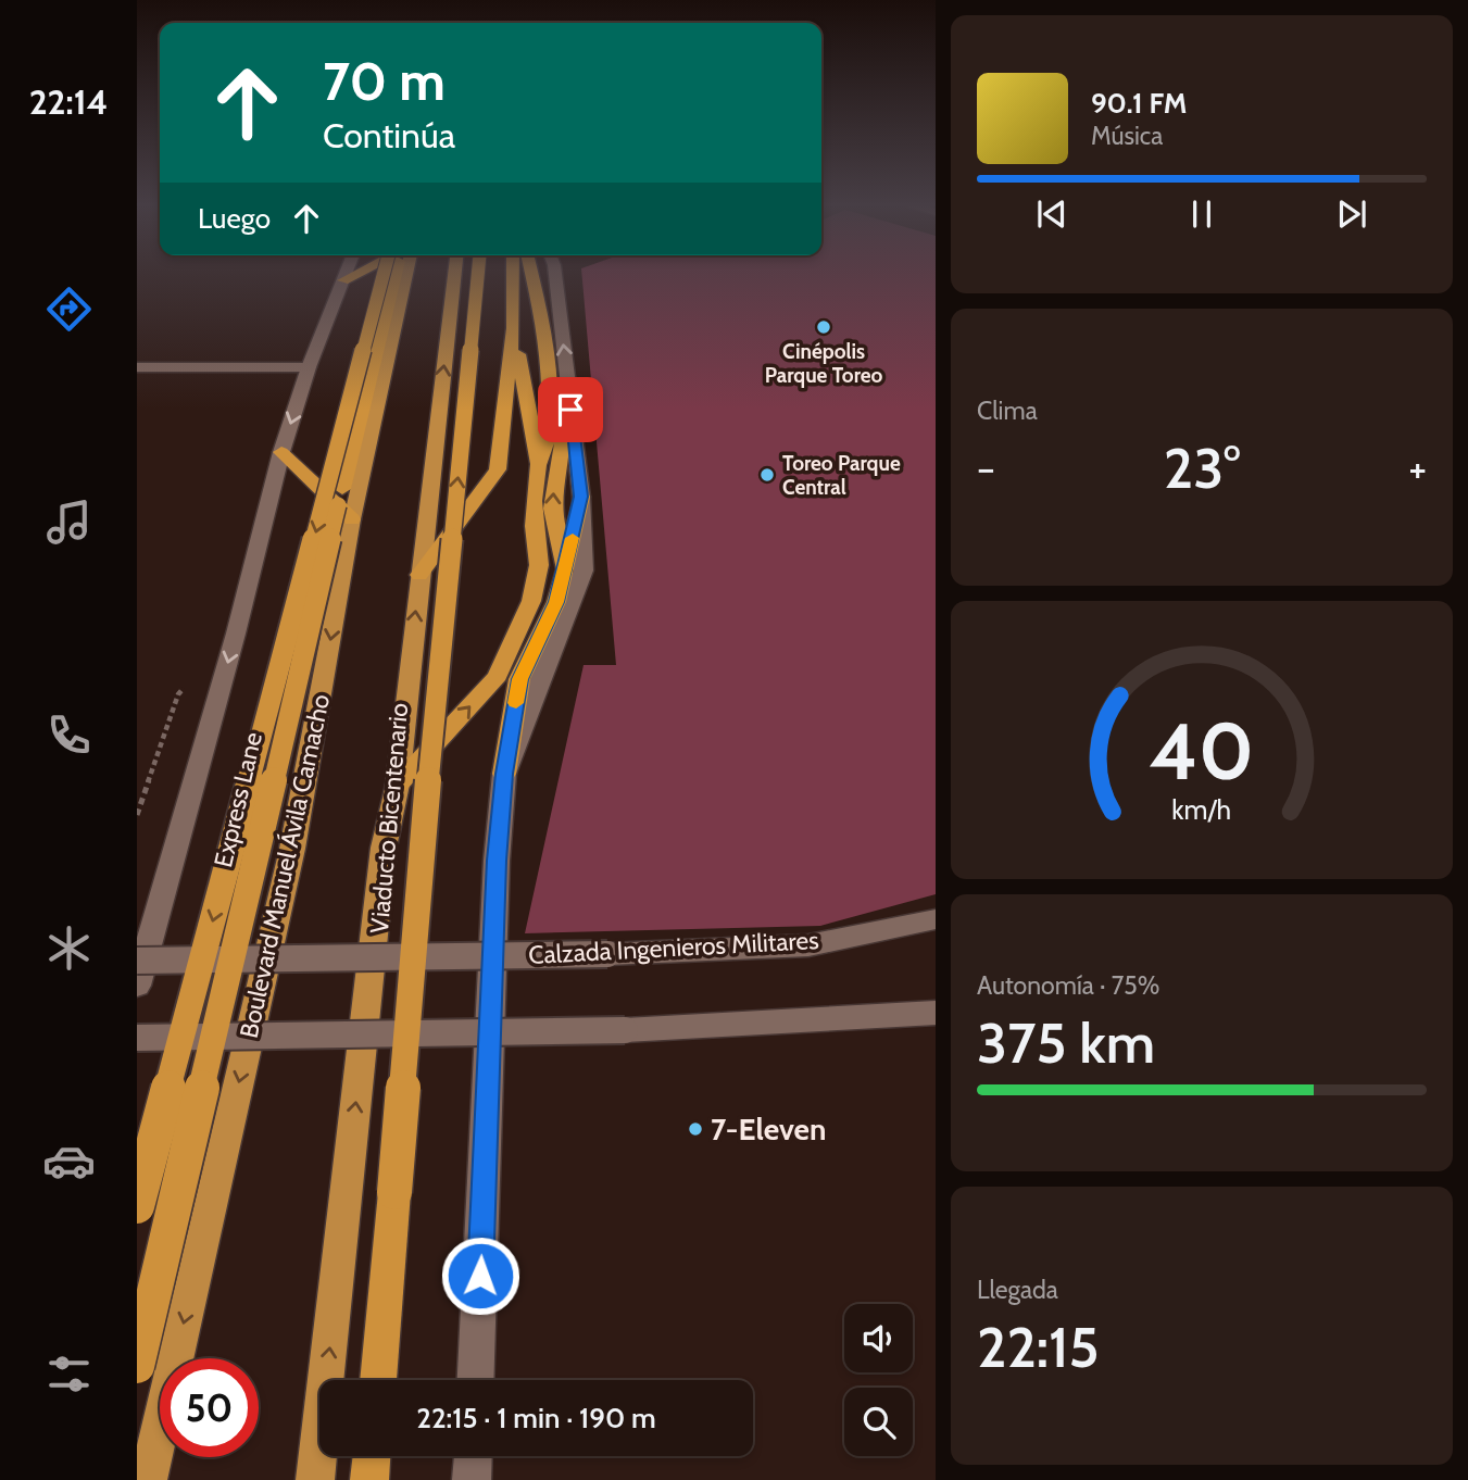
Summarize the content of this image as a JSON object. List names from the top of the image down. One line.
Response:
{"streets":{"highway":["Express Lane","Viaducto Bicentenario","Boulevard Manuel Ávila Camacho"],"main road":["Calzada Ingenieros Militares"]},"places":["Cinépolis Parque Toreo","Toreo Parque Central","7-Eleven"],"page":{"tabs":"22:14","turn":["70 m","Continúa"],"song":["90.1 FM","Música"],"then":"Luego","tile":["Clima",["Autonomía · 75%","375 km"],["Llegada","22:15"]],"heat":["−","23°","+"],"limit":"50","trip":"22:15 · 1 min · 190 m","gauge":["40","km/h"]}}
